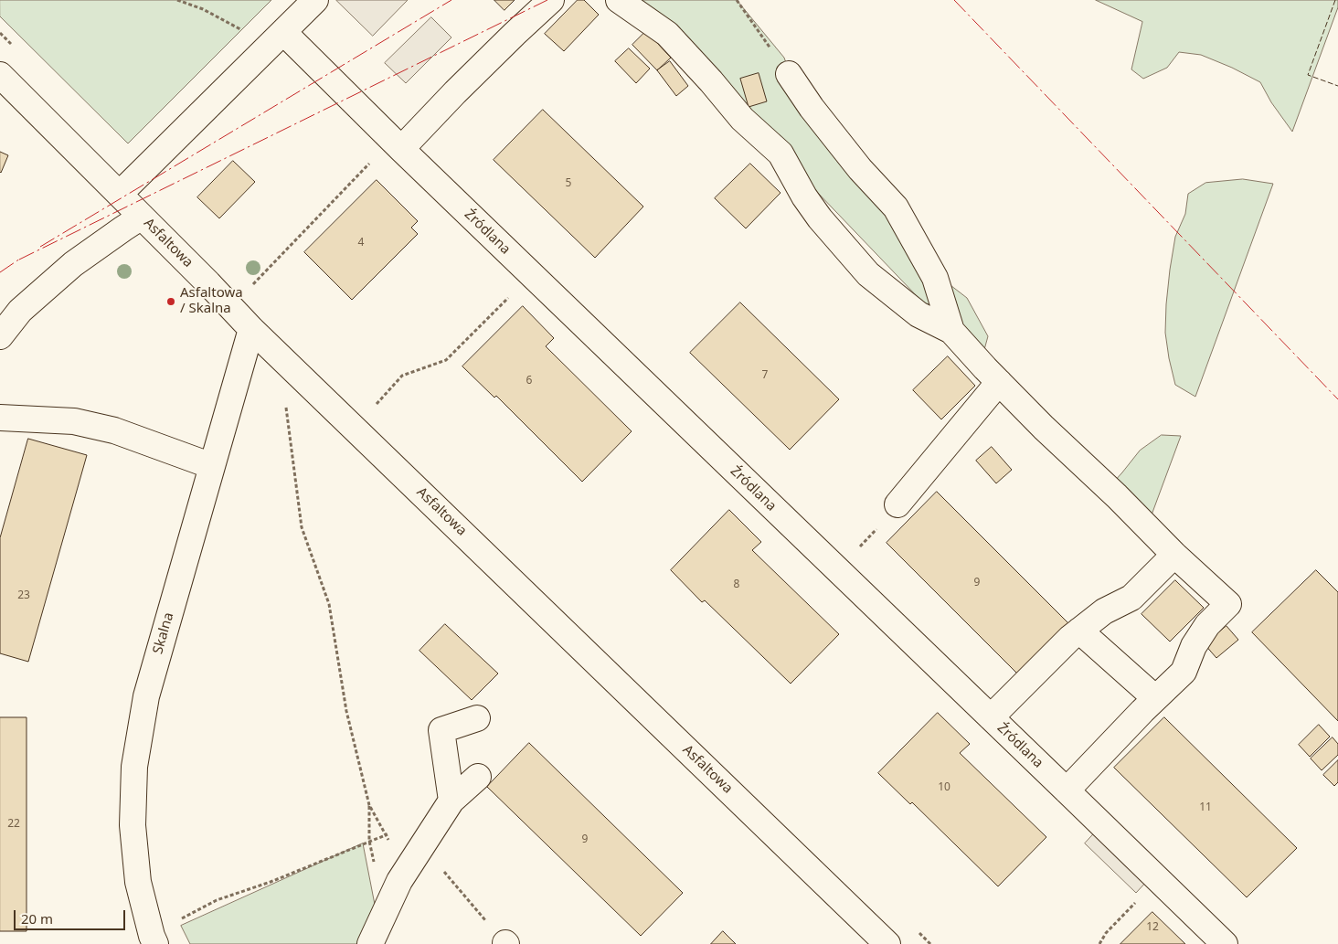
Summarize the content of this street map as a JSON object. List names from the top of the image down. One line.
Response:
{"streets":{"street":["Źródlana","Asfaltowa","Skalna"]},"crossings":[["Asfaltowa","Skalna"]],"places":["Asfaltowa / Skalna"],"house_numbers":["5","4","7","6","9","8","23","10","11","22","9","12"],"scale_bar":"20 m"}
